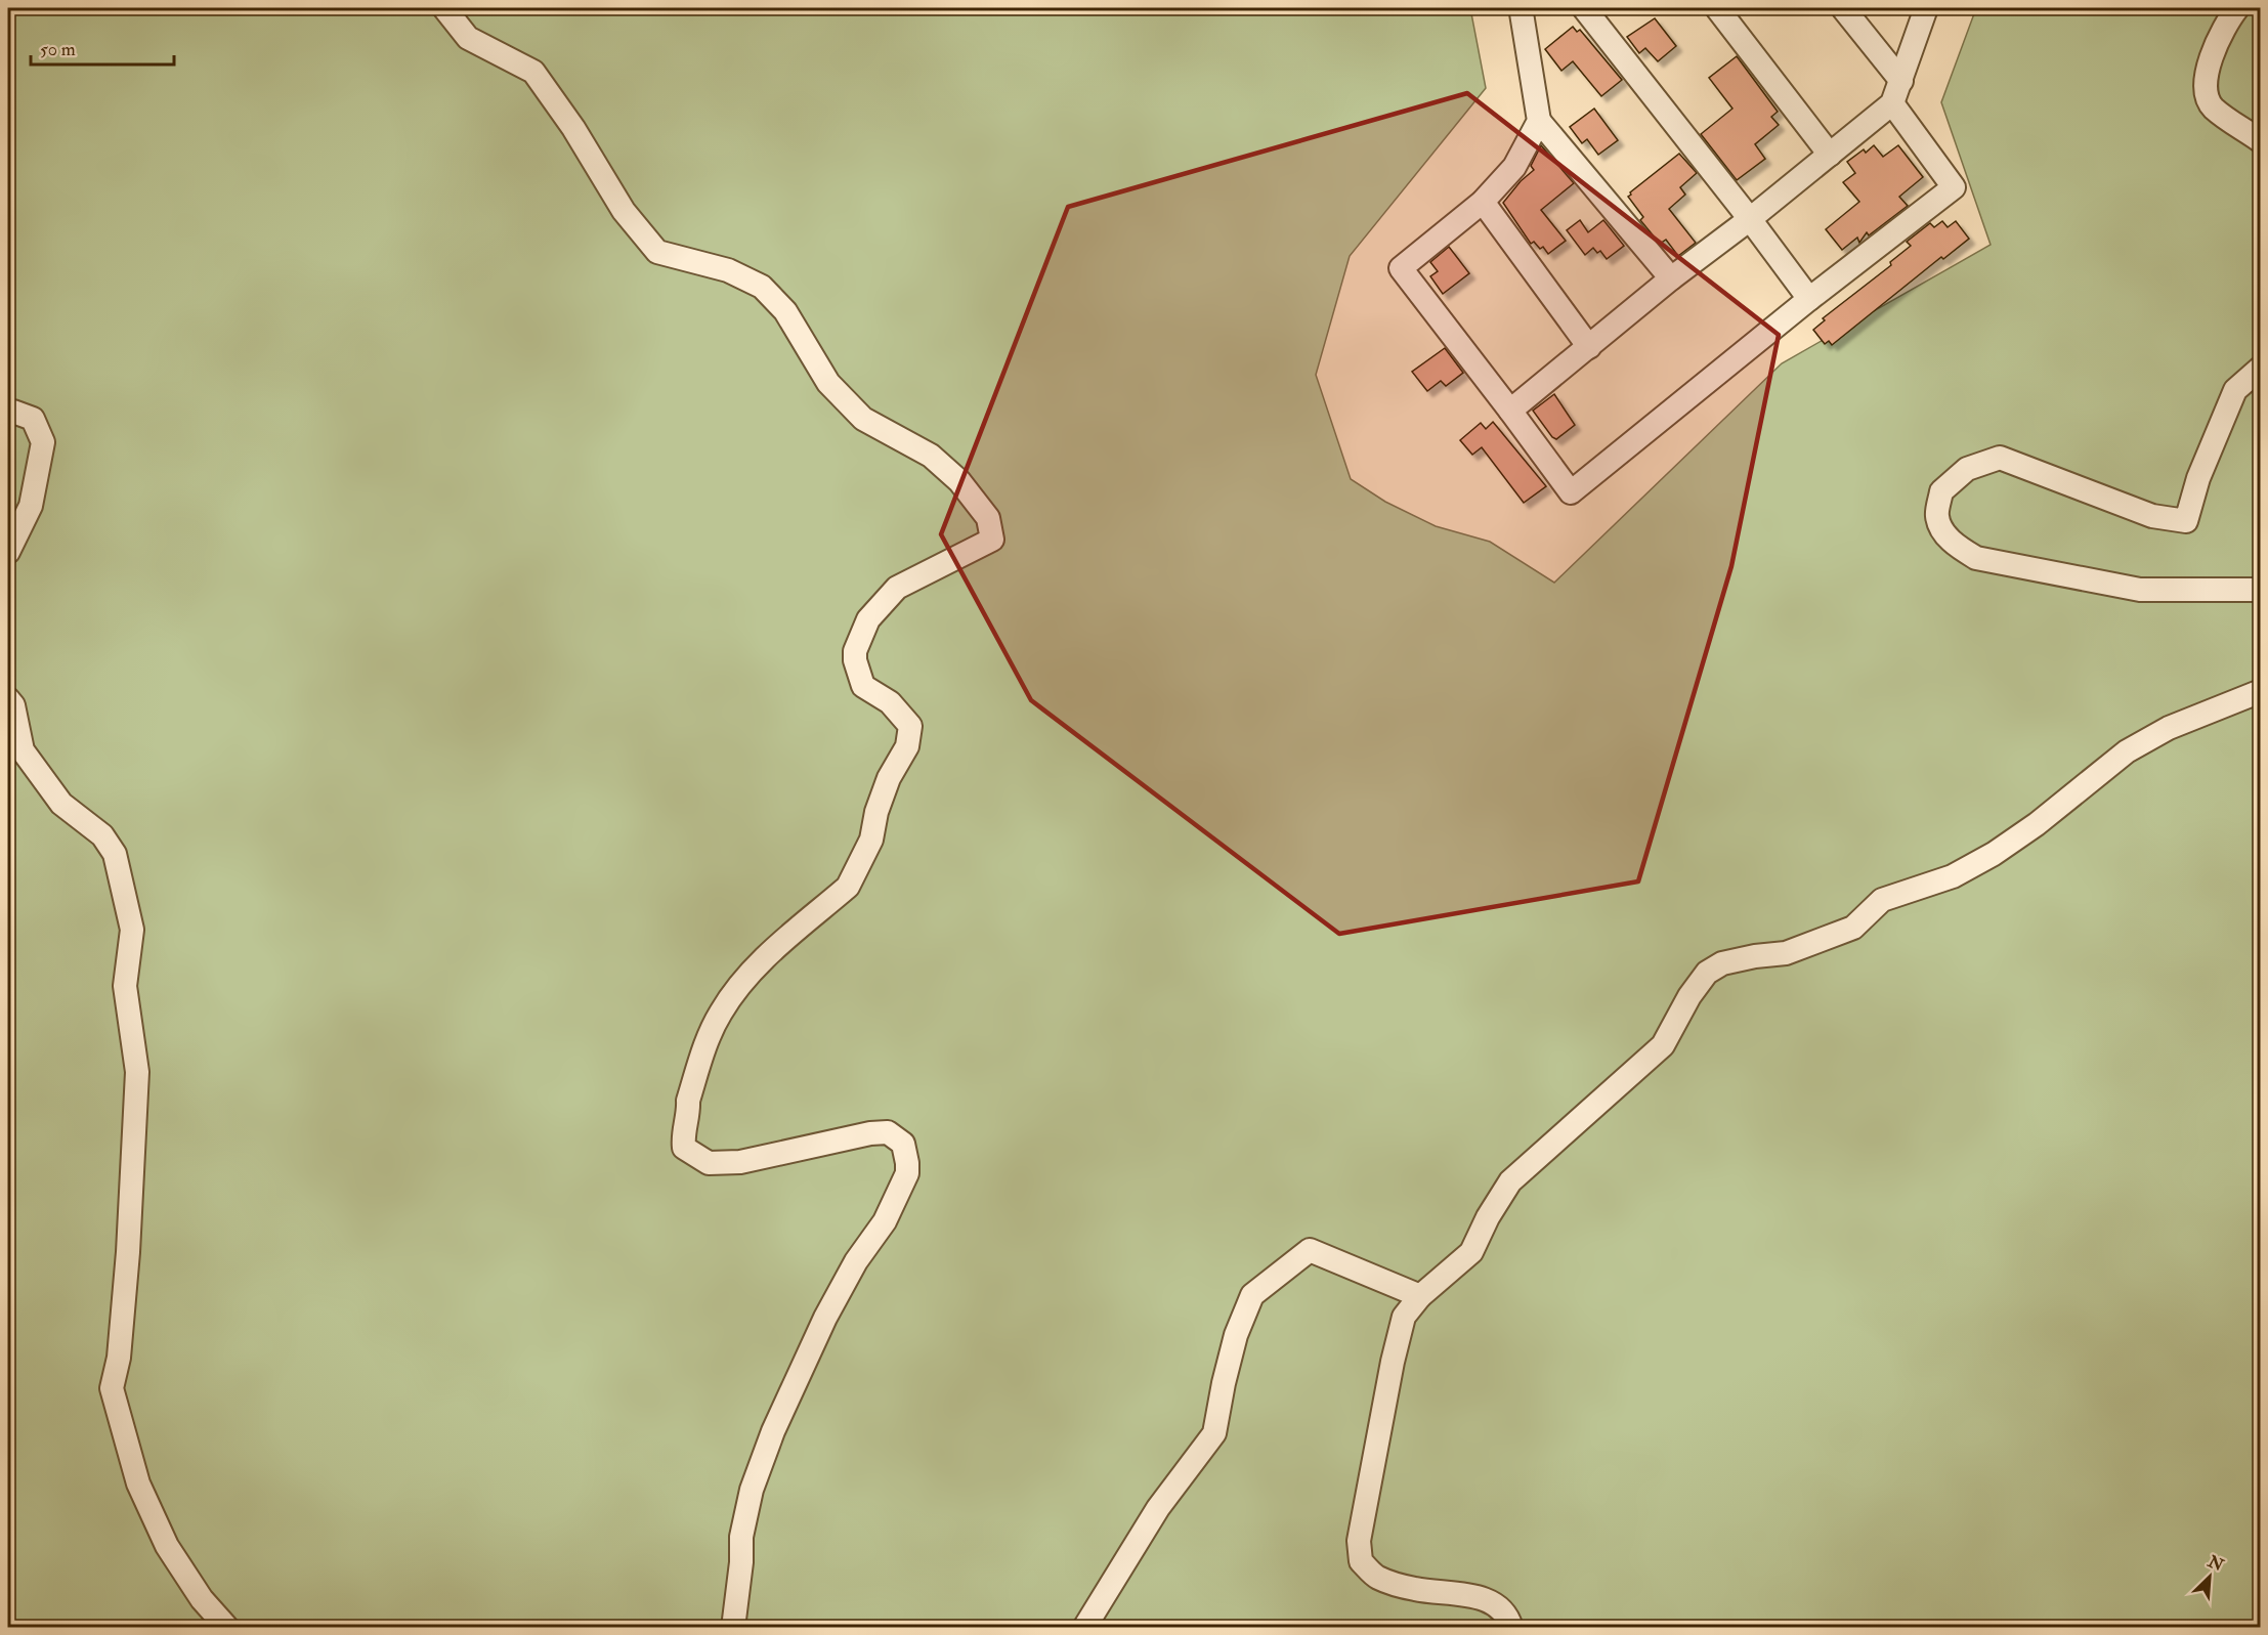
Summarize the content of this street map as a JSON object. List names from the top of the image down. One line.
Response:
{"scale_bar":"50 m","north":"top right"}
